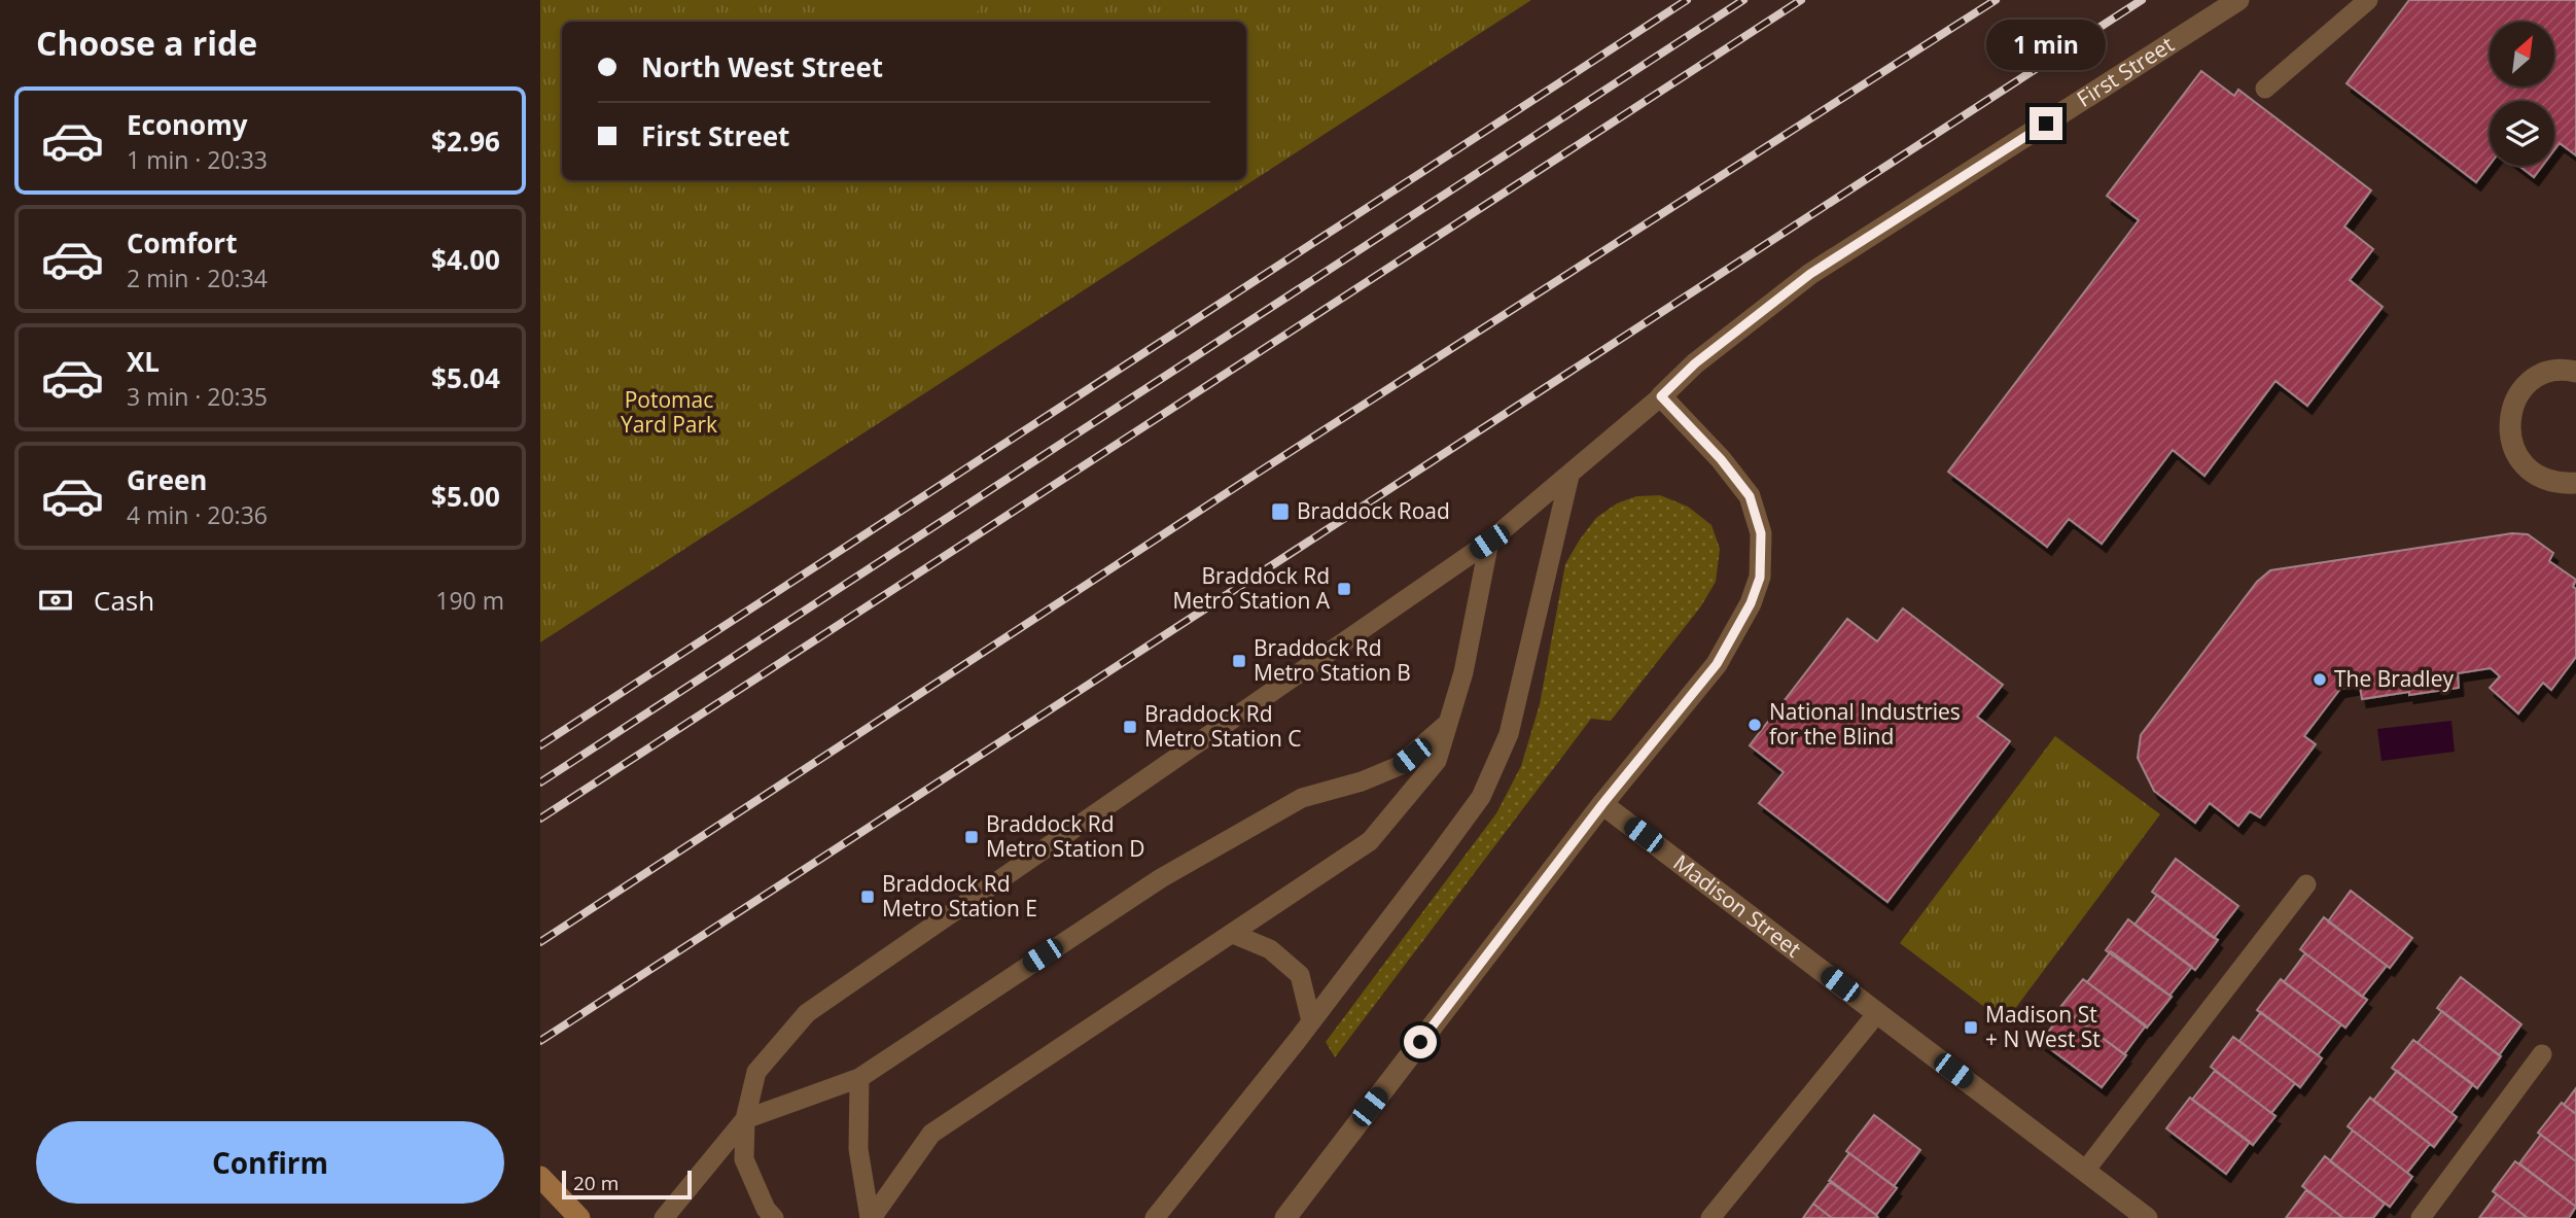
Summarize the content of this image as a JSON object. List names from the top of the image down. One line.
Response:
{"streets":{"street":["First Street","Madison Street"]},"parks":["Potomac Yard Park"],"places":{"transit":["Braddock Road","Braddock Rd Metro Station A","Braddock Rd Metro Station B","Braddock Rd Metro Station C","Braddock Rd Metro Station D","Braddock Rd Metro Station E","Madison St + N West St"],"other":["The Bradley","National Industries for the Blind"]},"scale_bar":"20 m","north":"top right","page":{"heading":"Choose a ride","bubble":"1 min","banner":["North West Street","First Street"],"list":[{"name":"Economy","note":"1 min · 20:33","value":"$2.96"},{"name":"Comfort","note":"2 min · 20:34","value":"$4.00"},{"name":"XL","note":"3 min · 20:35","value":"$5.04"},{"name":"Green","note":"4 min · 20:36","value":"$5.00"}],"pay":["Cash","190 m"],"buttons":"Confirm","scale":"20 m"}}
